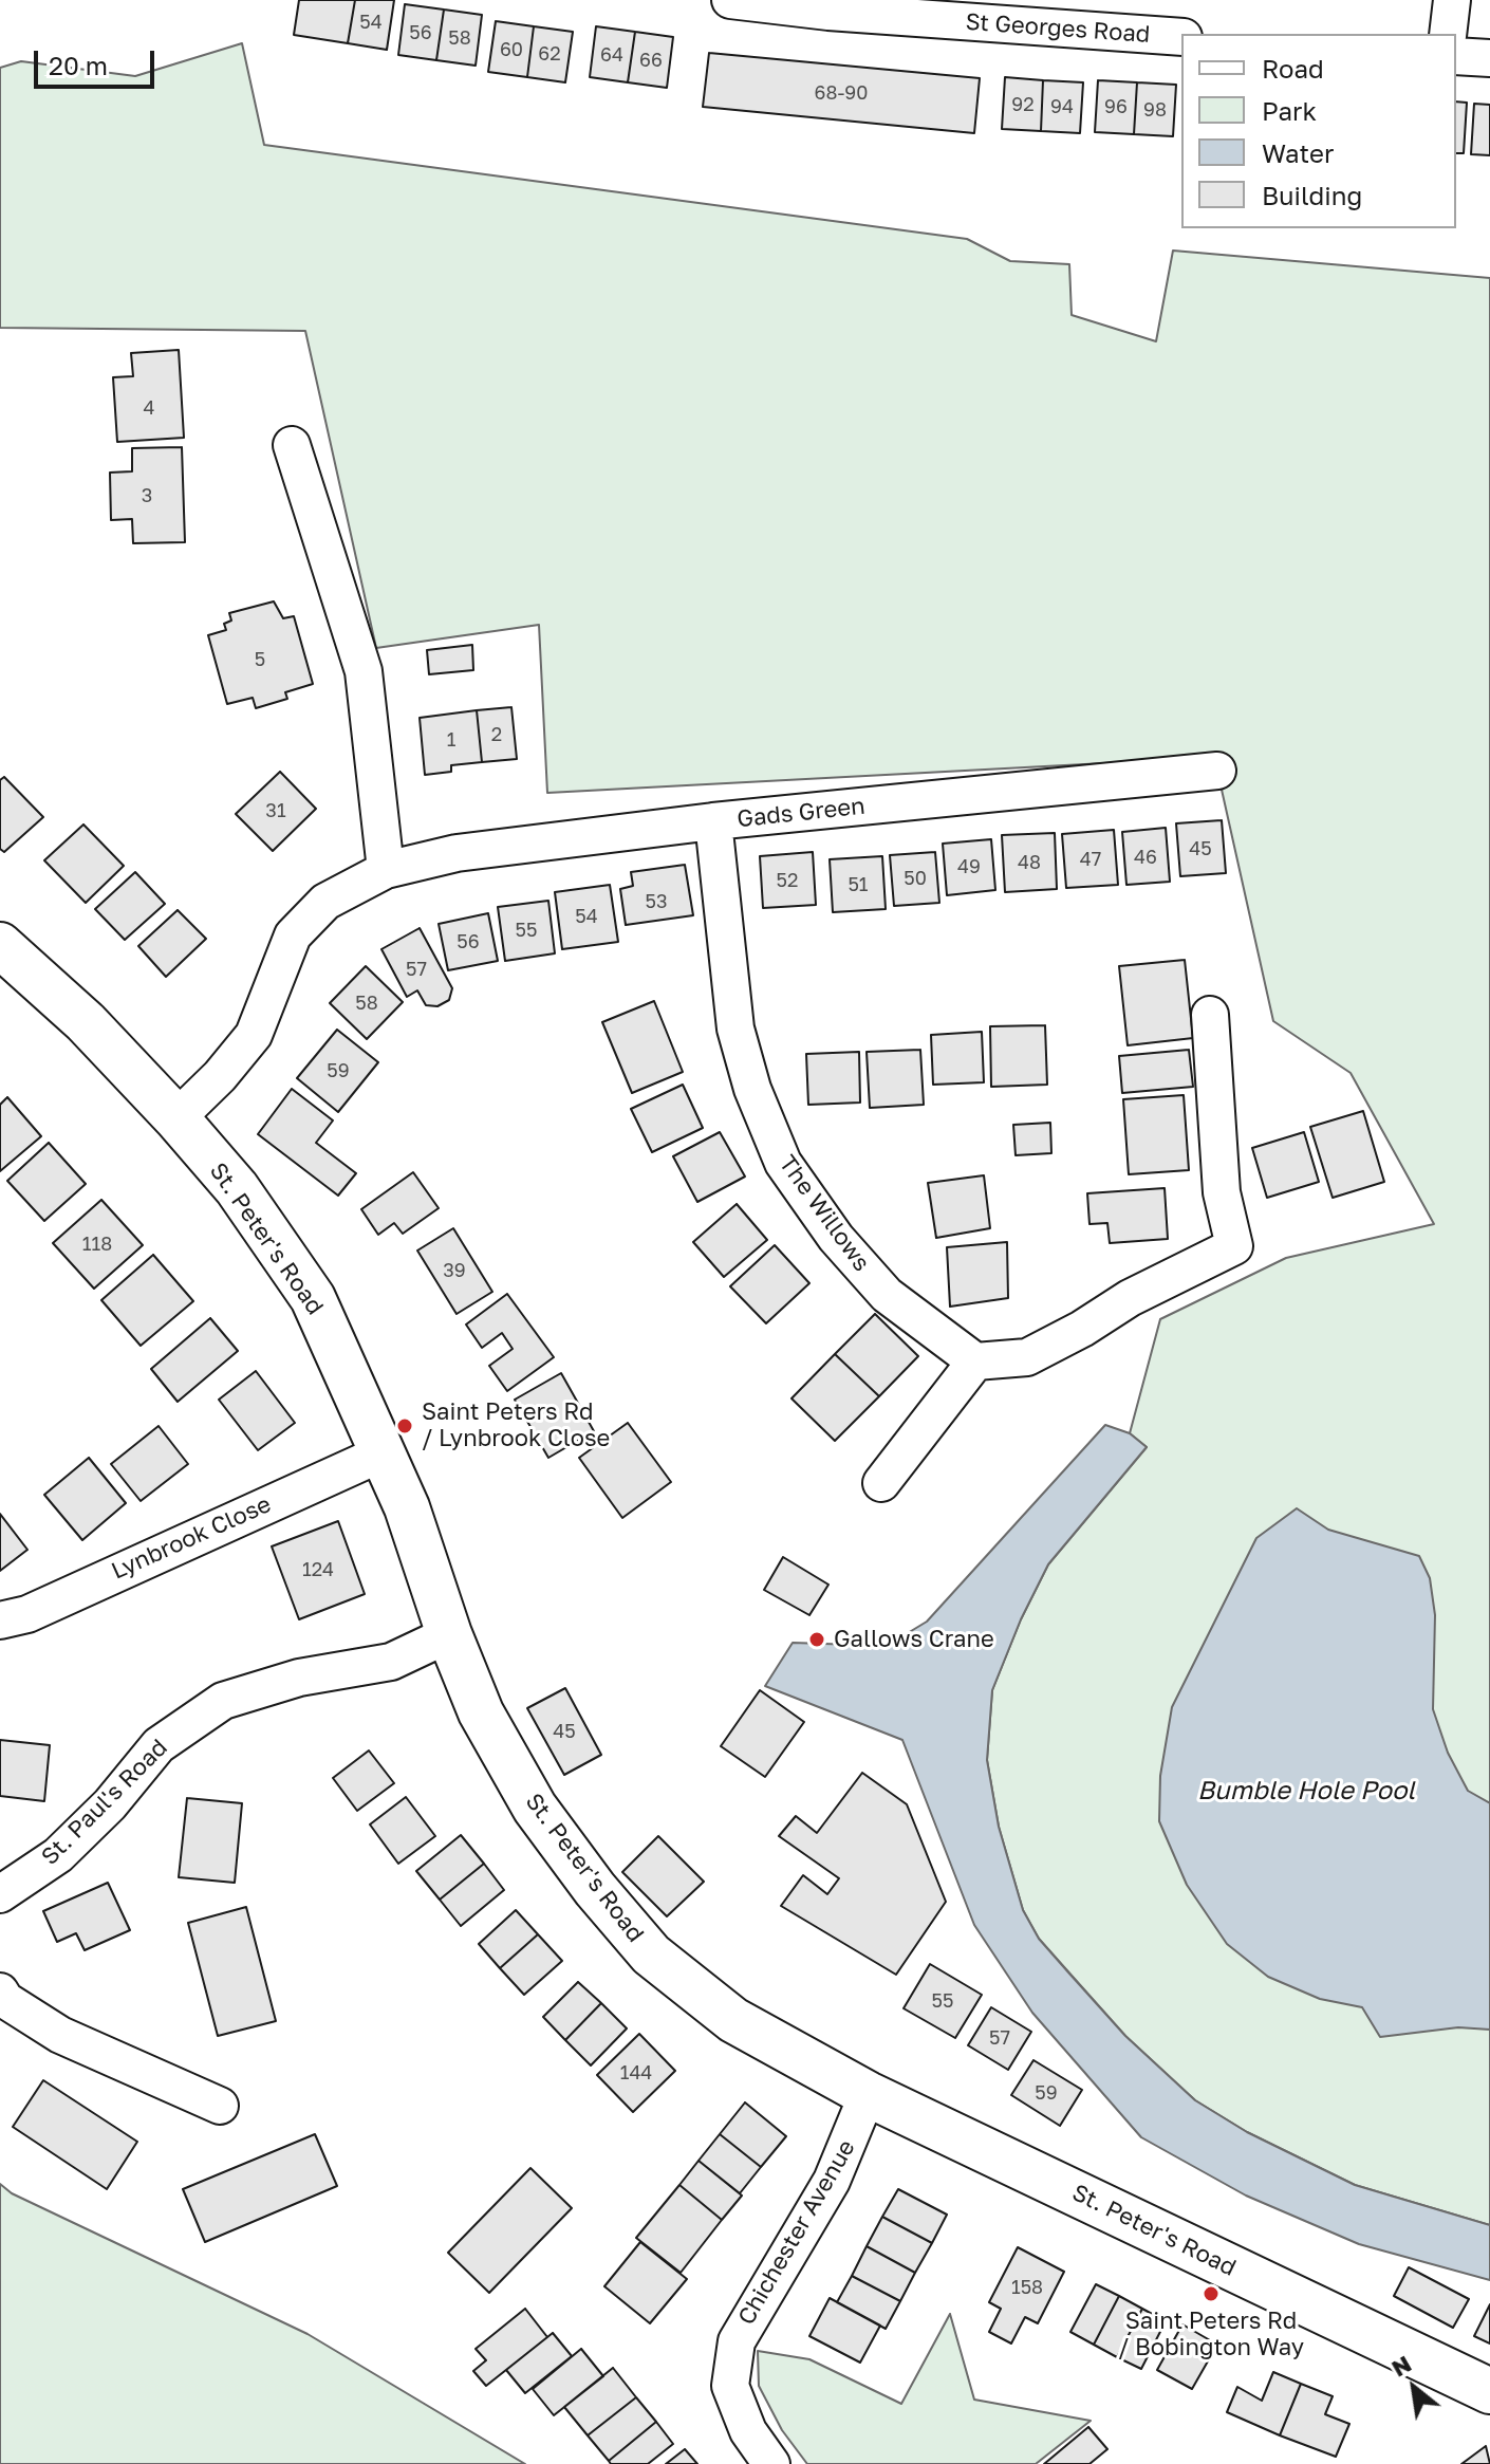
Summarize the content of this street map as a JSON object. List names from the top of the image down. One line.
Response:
{"streets":{"street":["St Georges Road","Gads Green","The Willows","St. Peter's Road","Lynbrook Close","St. Paul's Road","Chichester Avenue"]},"crossings":[["Gads Green","The Willows"],["Gads Green","St. Peter's Road"],["St. Peter's Road","Lynbrook Close"],["St. Peter's Road","St. Paul's Road"],["St. Peter's Road","Chichester Avenue"]],"water":["Bumble Hole Pool"],"places":["Saint Peters Rd / Lynbrook Close","Gallows Crane","Saint Peters Rd / Bobington Way"],"house_numbers":["54","56","58","60","62","64","66","68-90","92","94","96","98","4","3","5","2","1","31","45","46","47","48","49","50","52","51","53","54","55","56","57","58","59","118","39","124","45","55","57","144","59","158"],"legend":["Road","Park","Water","Building"],"scale_bar":"20 m","north":"top left"}
